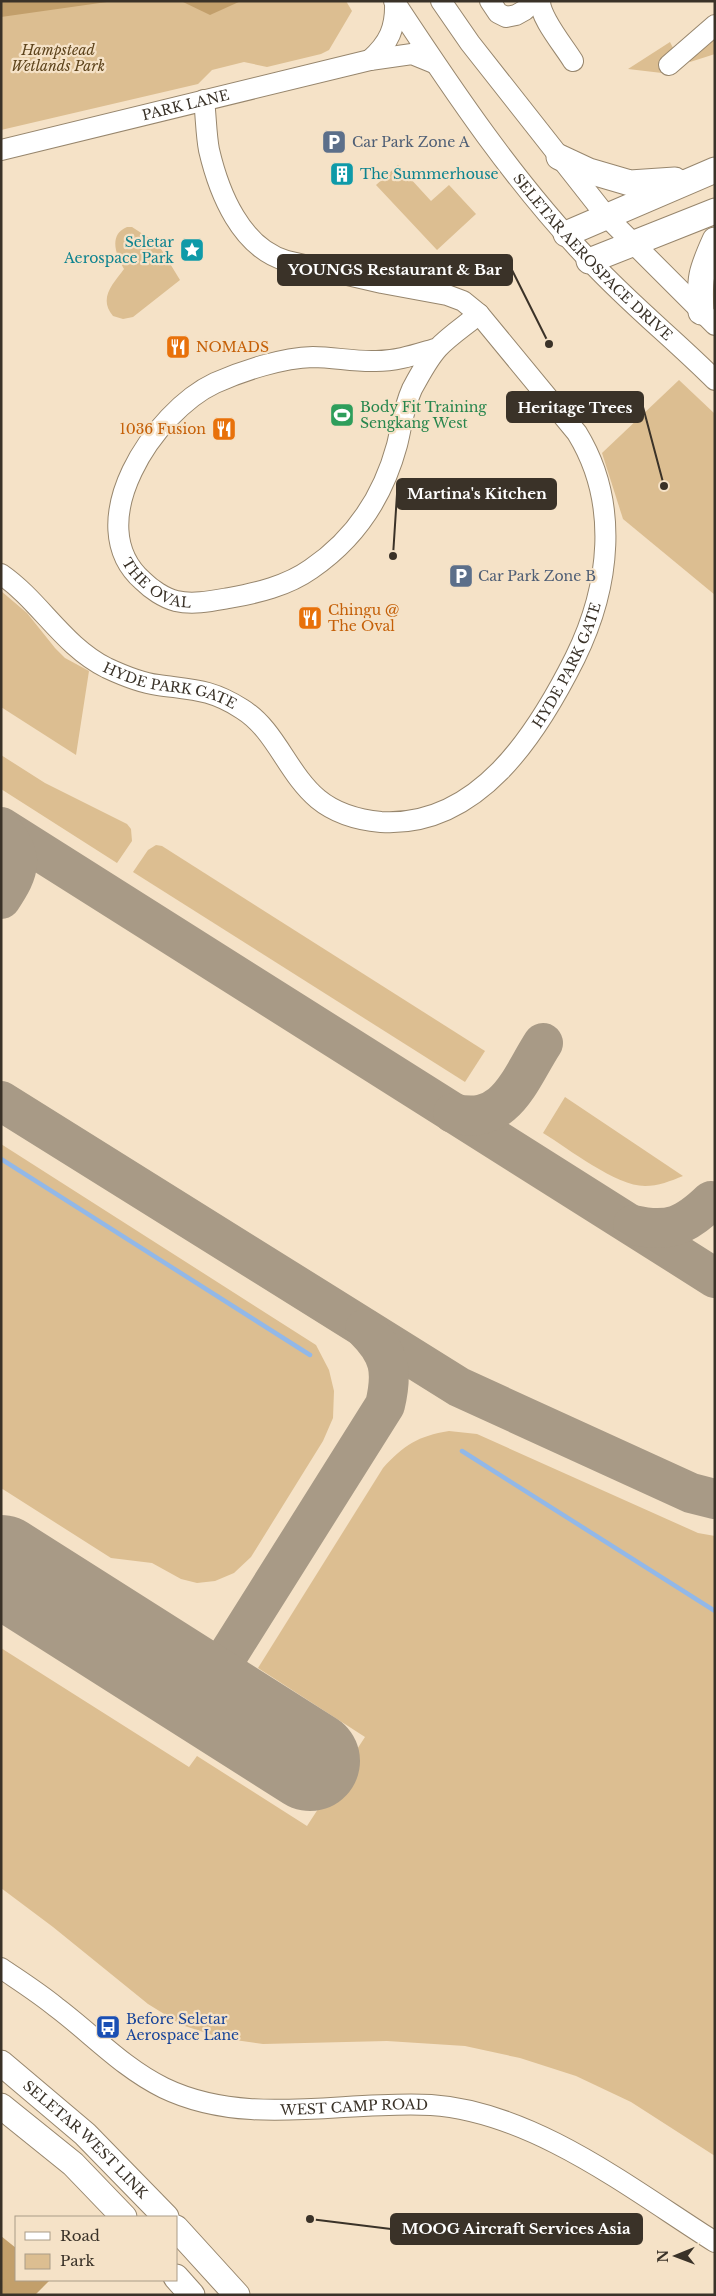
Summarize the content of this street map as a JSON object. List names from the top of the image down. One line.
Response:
{"streets":{"main road":["SELETAR WEST LINK"],"street":["PARK LANE","SELETAR AEROSPACE DRIVE","THE OVAL","HYDE PARK GATE","WEST CAMP ROAD"]},"crossings":[["PARK LANE","SELETAR AEROSPACE DRIVE"],["PARK LANE","HYDE PARK GATE"],["THE OVAL","HYDE PARK GATE"]],"parks":["Hampstead Wetlands Park"],"places":{"parking":["Car Park Zone A","Car Park Zone B"],"building":["The Summerhouse"],"place":["Seletar Aerospace Park"],"other":["YOUNGS Restaurant & Bar","Heritage Trees","Martina's Kitchen","MOOG Aircraft Services Asia"],"restaurant":["NOMADS","1036 Fusion","Chingu @ The Oval"],"sports":["Body Fit Training Sengkang West"],"bus stop":["Before Seletar Aerospace Lane"]},"legend":["Road","Park"],"north":"left"}
